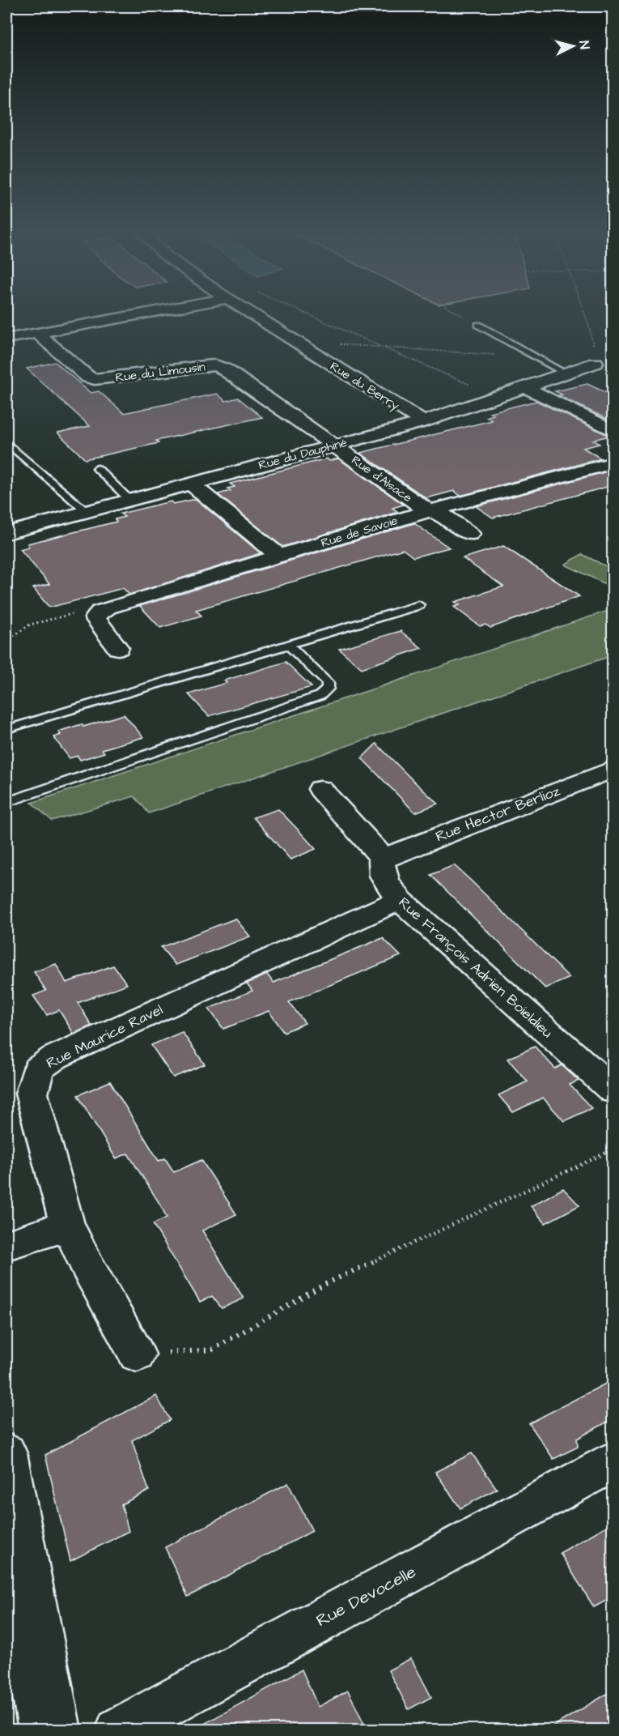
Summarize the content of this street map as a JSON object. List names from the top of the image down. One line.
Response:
{"streets":{"street":["Rue du Limousin","Rue du Berry","Rue du Dauphiné","Rue d'Alsace","Rue de Savoie","Rue Hector Berlioz","Rue François Adrien Boieldieu","Rue Maurice Ravel","Rue Devocelle"]},"crossings":[["Rue du Limousin","Rue du Dauphiné"],["Rue du Limousin","Rue d'Alsace"],["Rue du Berry","Rue du Dauphiné"],["Rue du Dauphiné","Rue d'Alsace"],["Rue d'Alsace","Rue de Savoie"],["Rue Hector Berlioz","Rue François Adrien Boieldieu"],["Rue François Adrien Boieldieu","Rue Maurice Ravel"]],"north":"right"}
